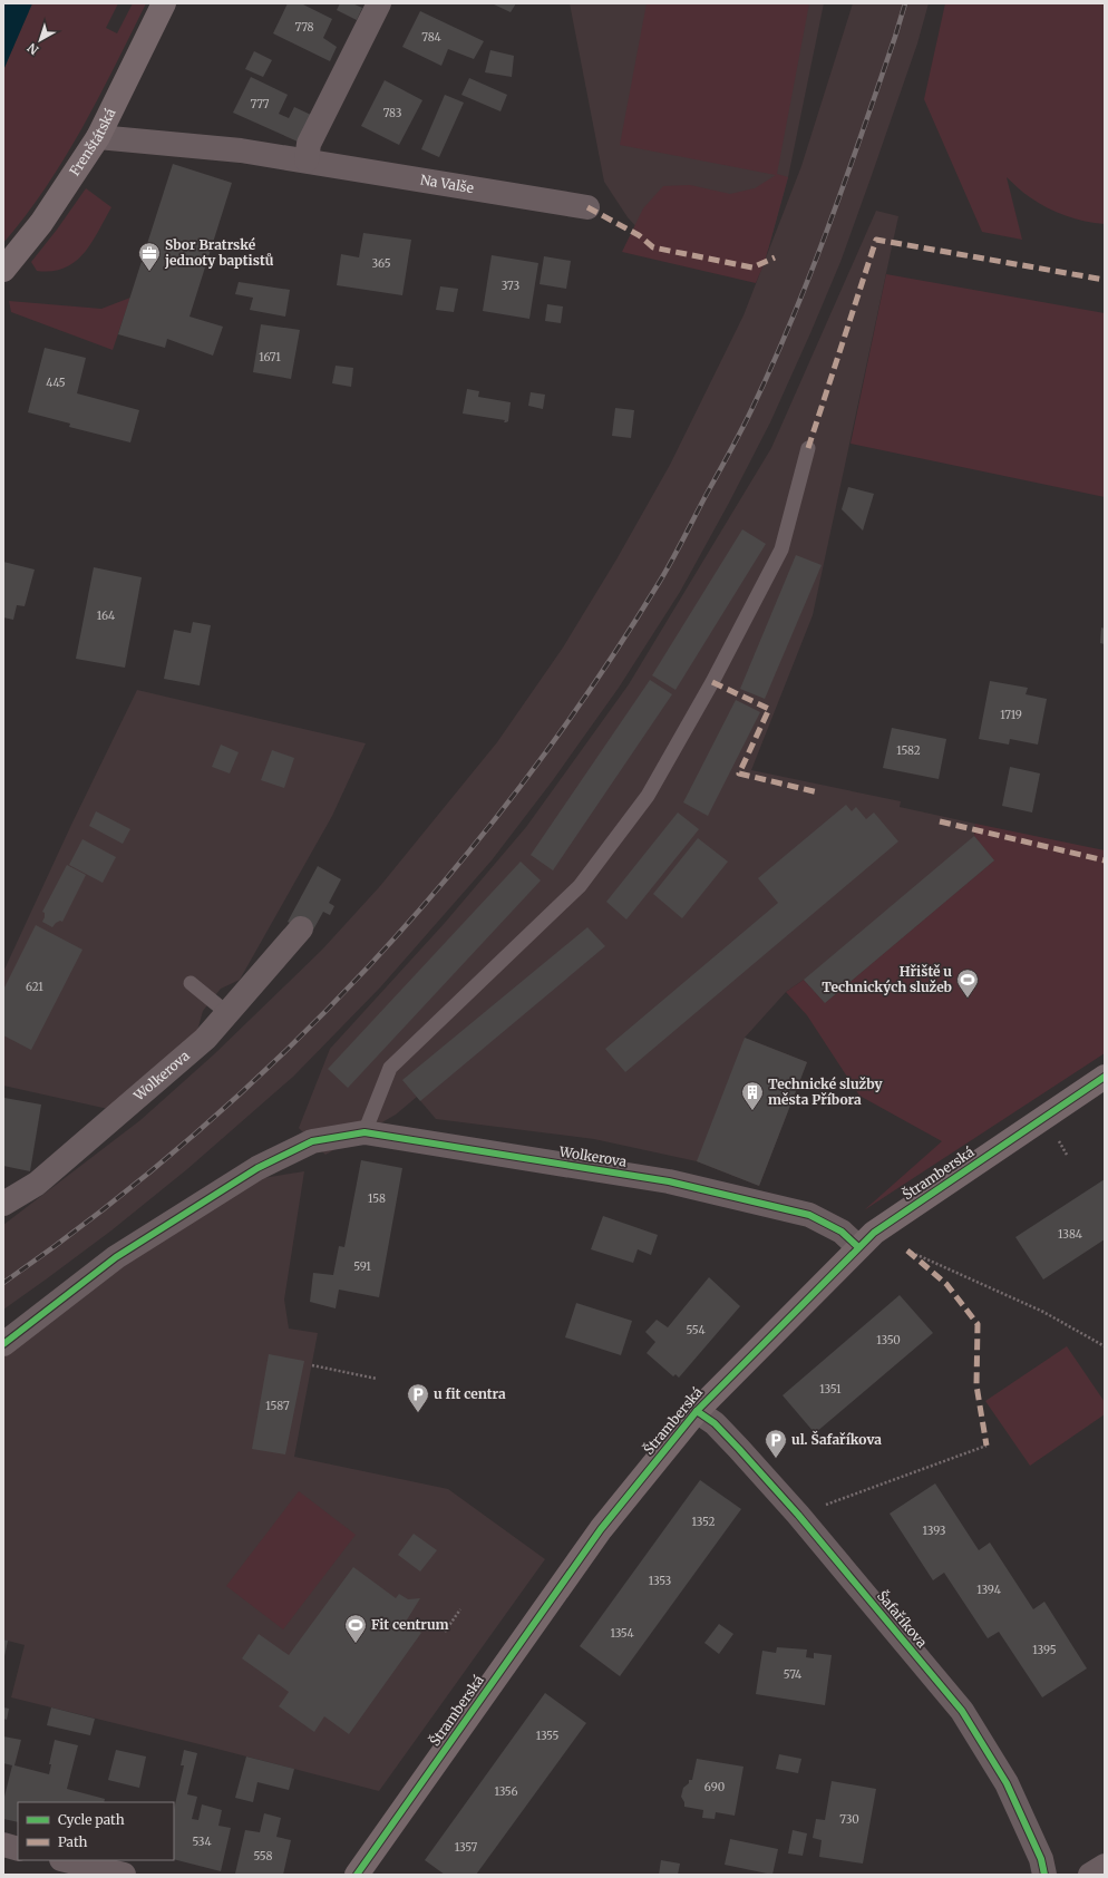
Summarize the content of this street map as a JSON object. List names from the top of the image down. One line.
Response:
{"streets":{"street":["Frenštátská","Na Valše","Wolkerova","Štramberská","Šafaříkova"]},"crossings":[["Frenštátská","Na Valše"],["Wolkerova","Štramberská"],["Štramberská","Šafaříkova"]],"places":{"office":["Sbor Bratrské jednoty baptistů"],"sports":["Hřiště u Technických služeb","Fit centrum"],"building":["Technické služby města Příbora"],"parking":["u fit centra","ul. Šafaříkova"]},"house_numbers":["778","784","777","783","365","373","1671","445","164","1719","1582","621","158","1384","591","554","1350","1351","1587","1352","1393","1353","1394","1354","1395","574","1355","690","1356","730","534","1357","558"],"legend":["Cycle path","Path"],"north":"bottom left"}
